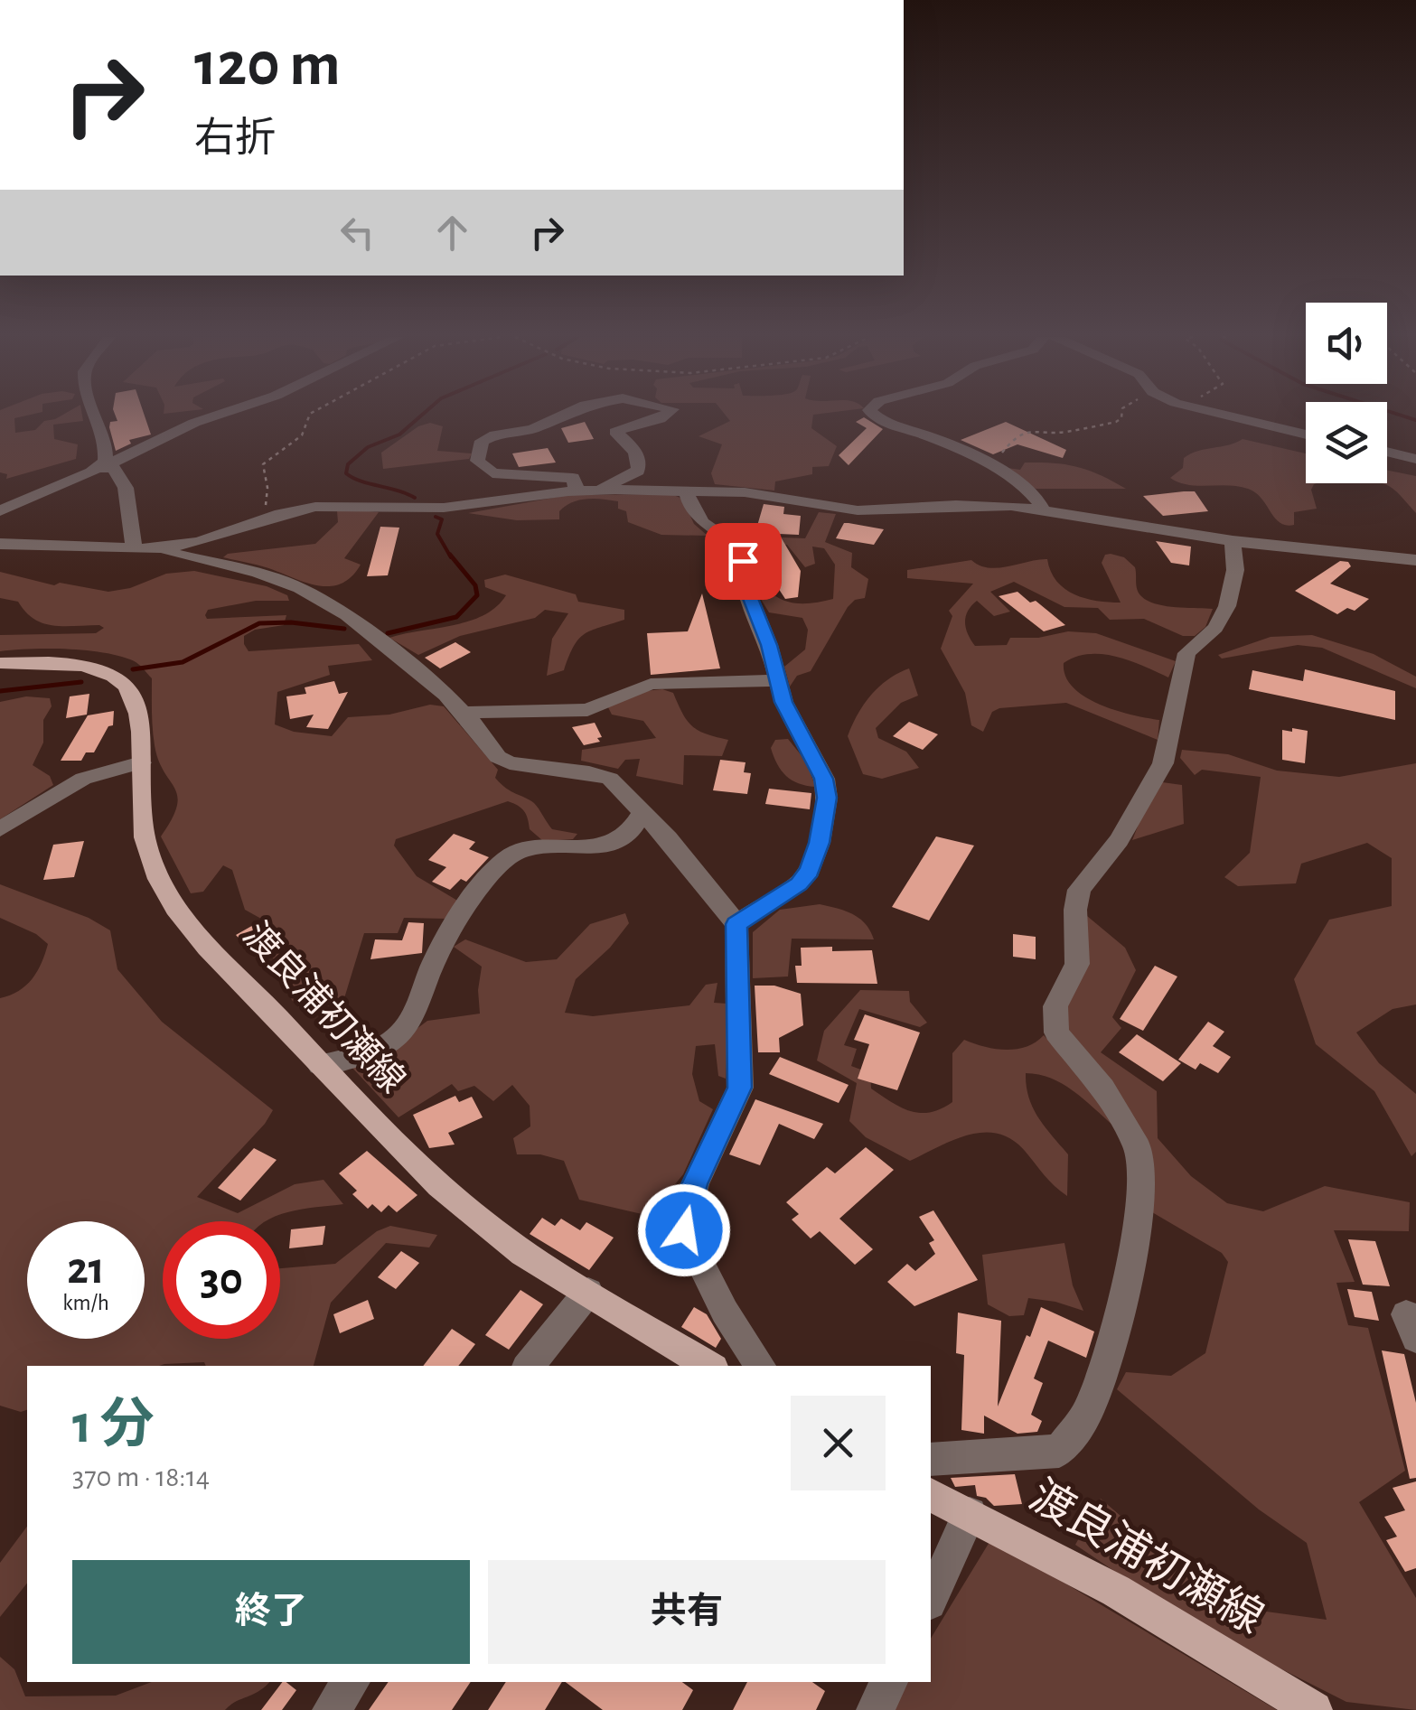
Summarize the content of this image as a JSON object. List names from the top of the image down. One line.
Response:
{"streets":{"main road":["渡良浦初瀬線"]},"page":{"turn":["120 m","右折"],"speed":"21 km/h","limit":"30","heading":["1 分","370 m · 18:14"],"buttons":["終了","共有"]}}
